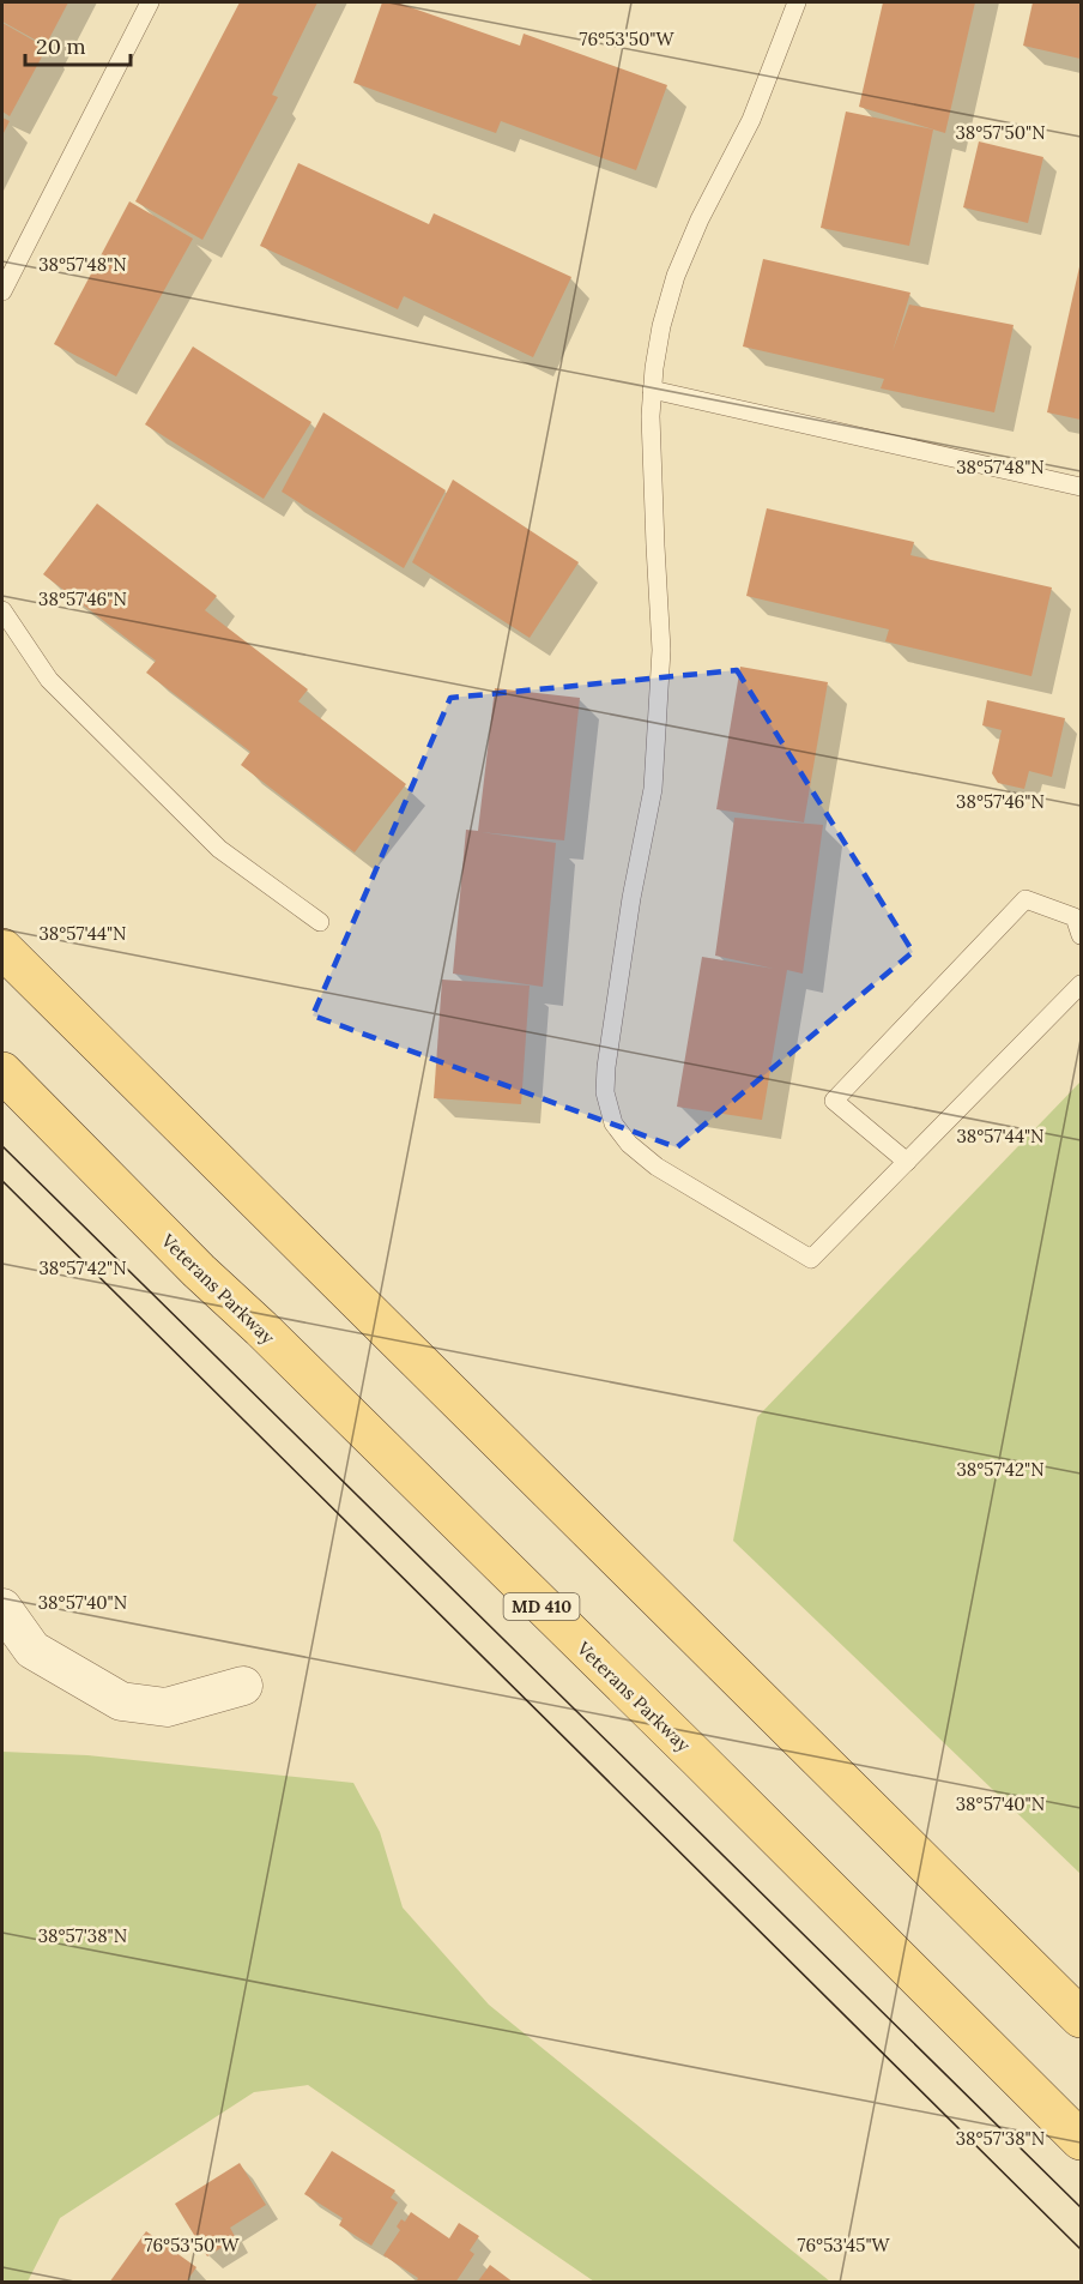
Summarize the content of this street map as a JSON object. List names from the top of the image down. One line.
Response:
{"streets":{"main road":["Veterans Parkway","MD 410"]},"scale_bar":"20 m","coordinates":["76°53'50\"W","38°57'50\"N","38°57'48\"N","38°57'46\"N","38°57'44\"N","38°57'42\"N","38°57'40\"N","38°57'38\"N","76°53'45\"W"]}
